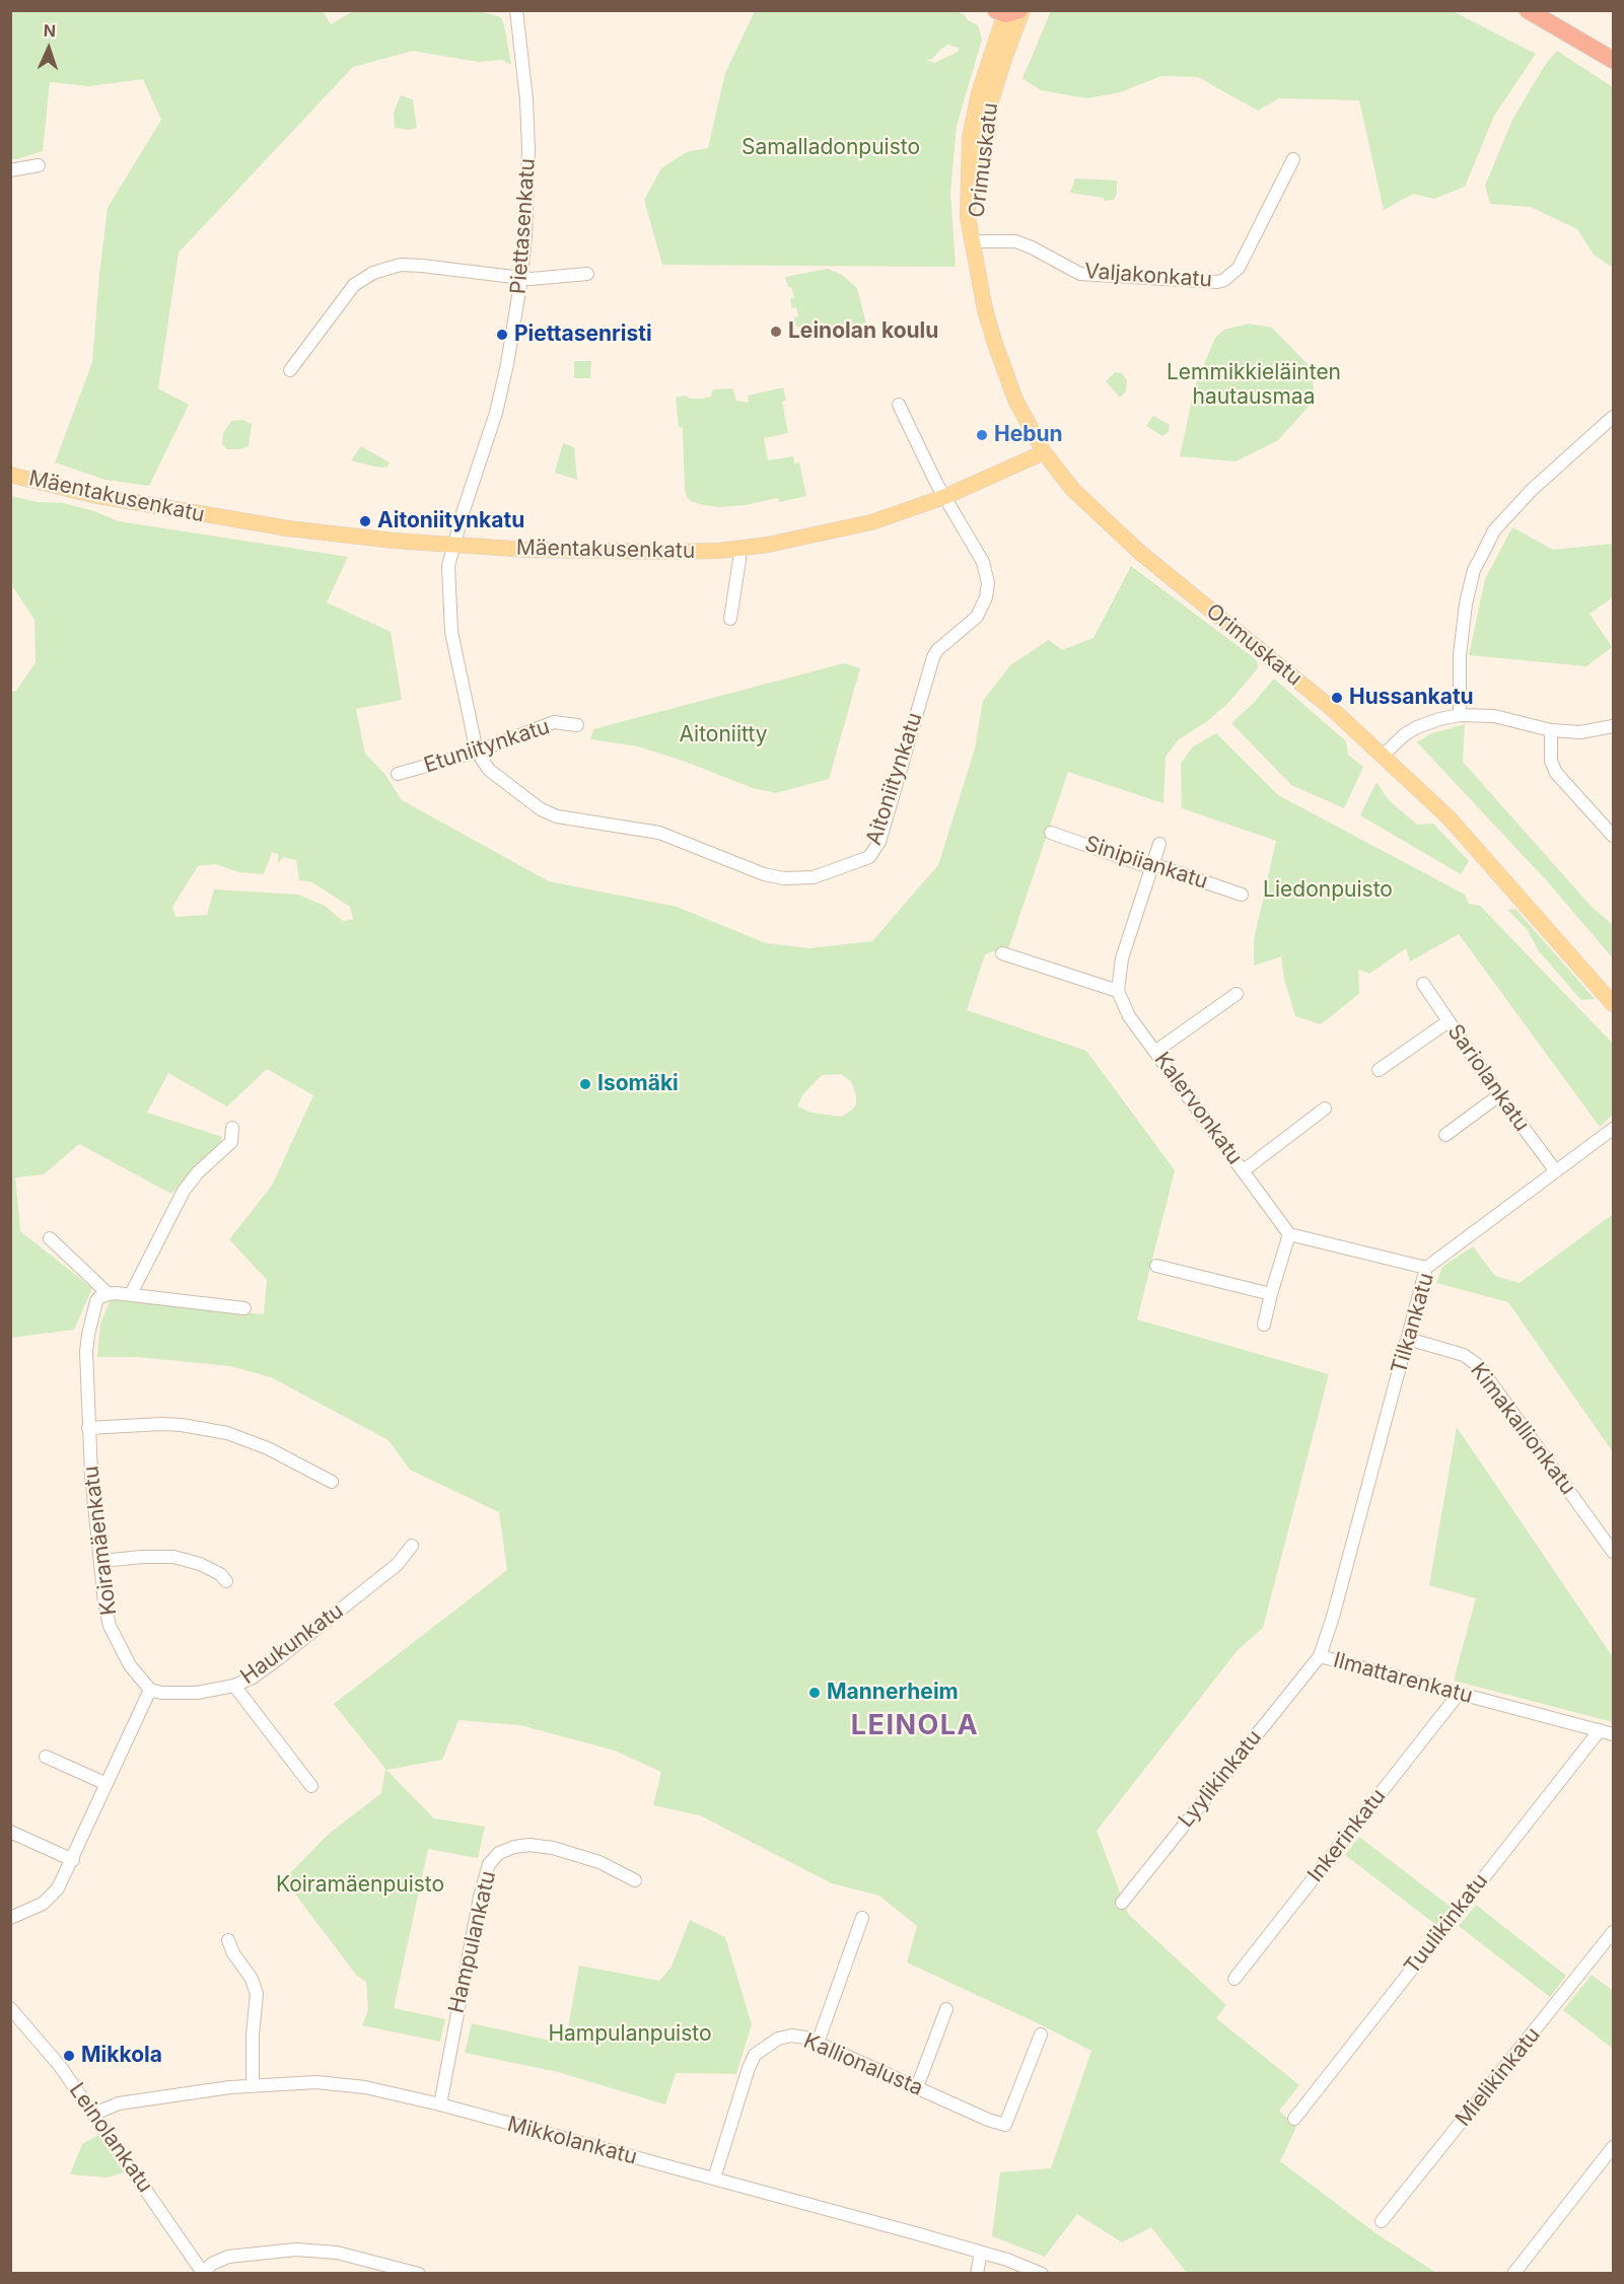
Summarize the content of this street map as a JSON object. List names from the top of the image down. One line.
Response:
{"streets":{"main road":["Orimuskatu","Mäentakusenkatu"],"street":["Piettasenkatu","Valjakonkatu","Etuniitynkatu","Aitoniitynkatu","Sinipiiankatu","Sariolankatu","Kalervonkatu","Tilkankatu","Kimakallionkatu","Koiramäenkatu","Haukunkatu","Ilmattarenkatu","Lyylikinkatu","Inkerinkatu","Tuulikinkatu","Hampulankatu","Kallionalusta","Mielikinkatu","Leinolankatu","Mikkolankatu"]},"crossings":[["Orimuskatu","Valjakonkatu"],["Orimuskatu","Mäentakusenkatu"],["Piettasenkatu","Mäentakusenkatu"],["Piettasenkatu","Aitoniitynkatu"],["Mäentakusenkatu","Aitoniitynkatu"],["Etuniitynkatu","Aitoniitynkatu"],["Sariolankatu","Tilkankatu"],["Tilkankatu","Kimakallionkatu"],["Tilkankatu","Ilmattarenkatu"],["Koiramäenkatu","Haukunkatu"],["Ilmattarenkatu","Lyylikinkatu"],["Ilmattarenkatu","Inkerinkatu"],["Ilmattarenkatu","Tuulikinkatu"],["Hampulankatu","Mikkolankatu"],["Kallionalusta","Mikkolankatu"],["Leinolankatu","Mikkolankatu"]],"districts":["LEINOLA"],"parks":["Samalladonpuisto","Lemmikkieläinten hautausmaa","Aitoniitty","Liedonpuisto","Koiramäenpuisto","Hampulanpuisto"],"places":["Leinolan koulu","Piettasenristi","Hebun","Aitoniitynkatu","Hussankatu","Isomäki","Mannerheim","Mikkola"],"north":"top"}
